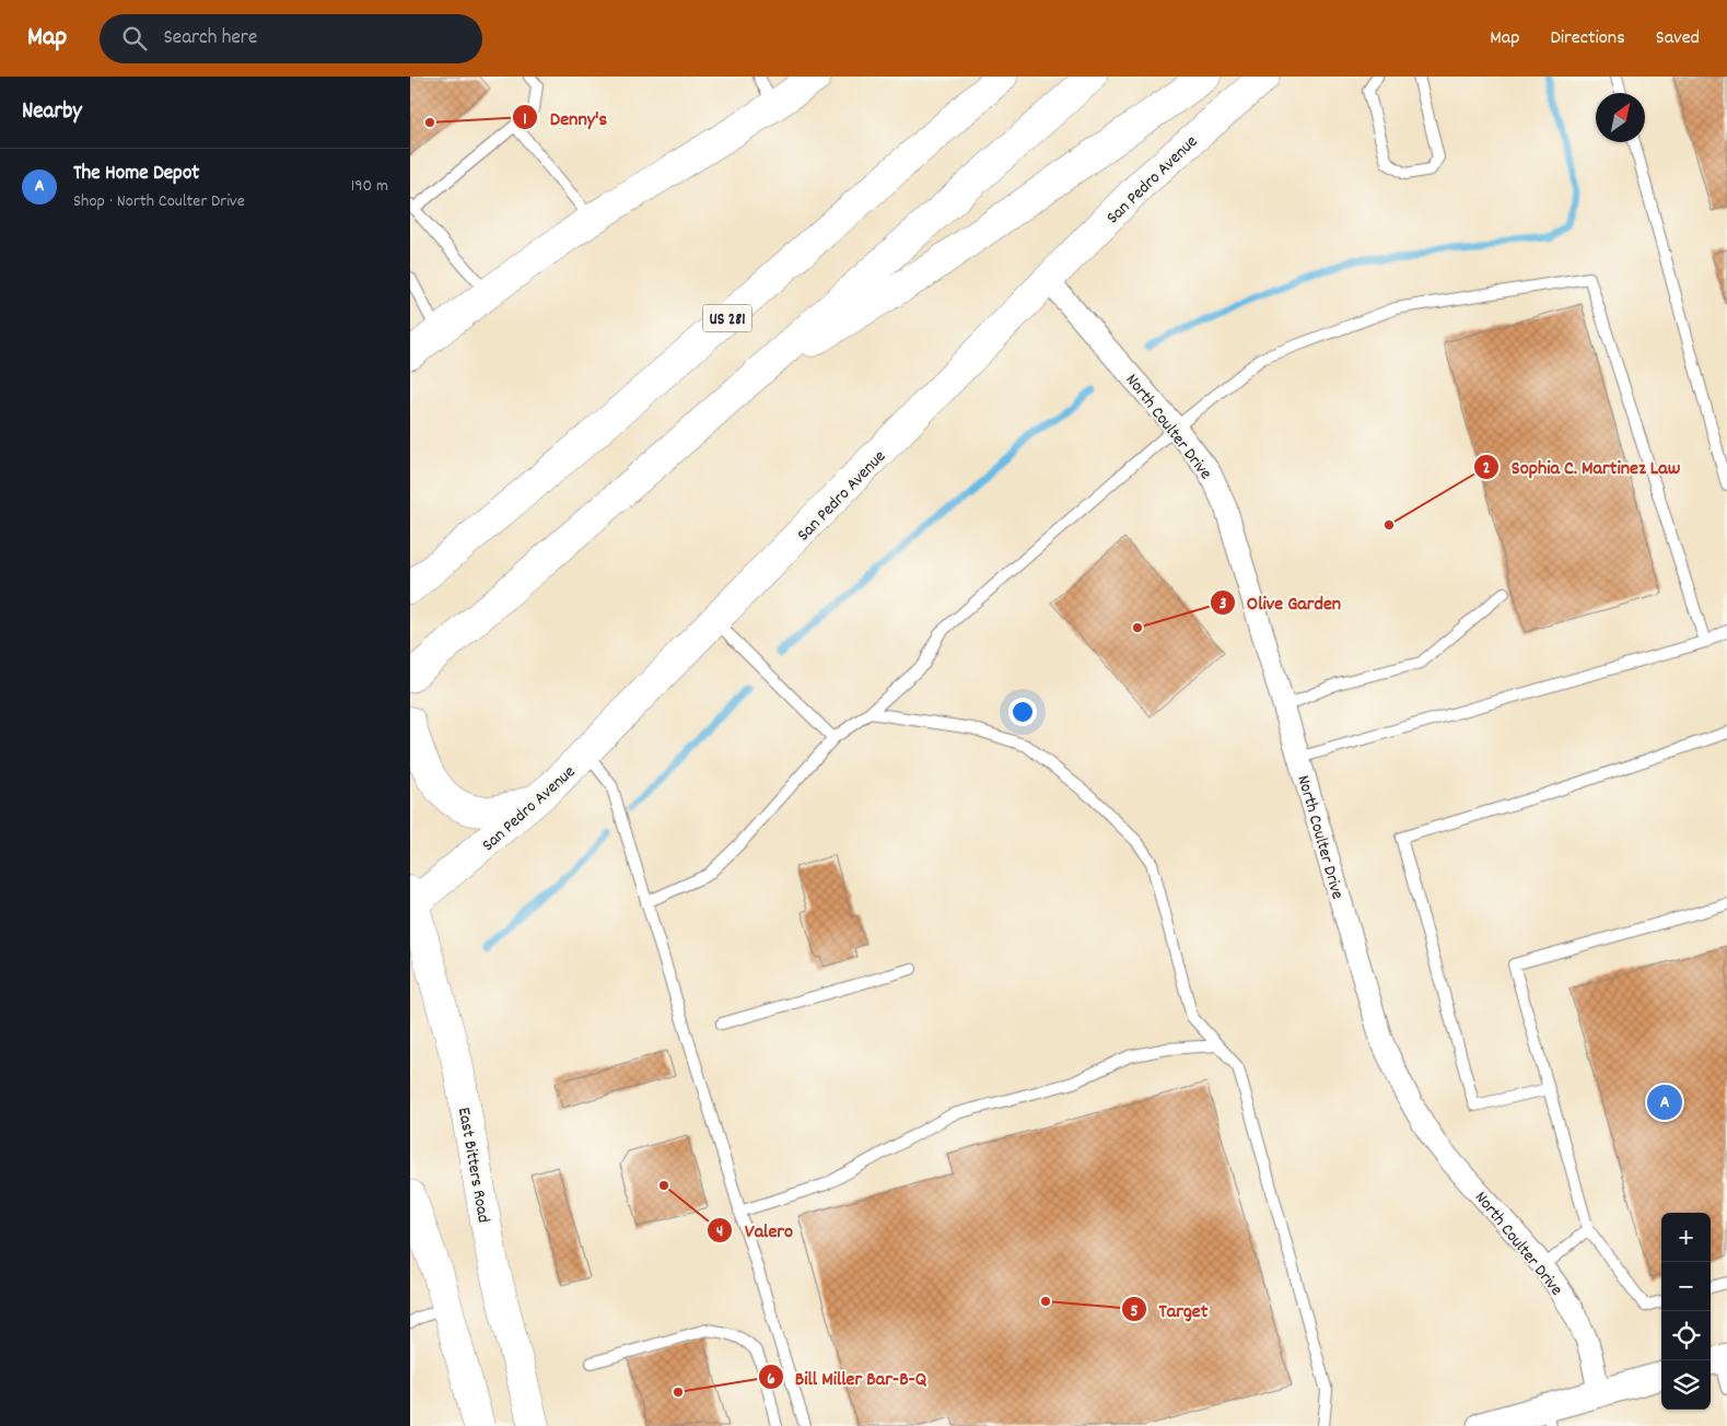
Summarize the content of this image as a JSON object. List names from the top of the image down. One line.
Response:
{"streets":{"main road":["San Pedro Avenue","US 281","East Bitters Road"],"street":["North Coulter Drive"]},"crossings":[["San Pedro Avenue","North Coulter Drive"],["San Pedro Avenue","East Bitters Road"]],"places":["Denny's","Sophia C. Martinez Law","Olive Garden","Valero","Target","Bill Miller Bar-B-Q"],"north":"top right","page":{"header":"Map","search":"Search here","nav":["Map","Directions","Saved"],"heading":"Nearby","list":[{"mark":"A","name":"The Home Depot","note":"Shop · North Coulter Drive","value":"190 m"}],"pins":"A","map_buttons":["+","−"]}}
